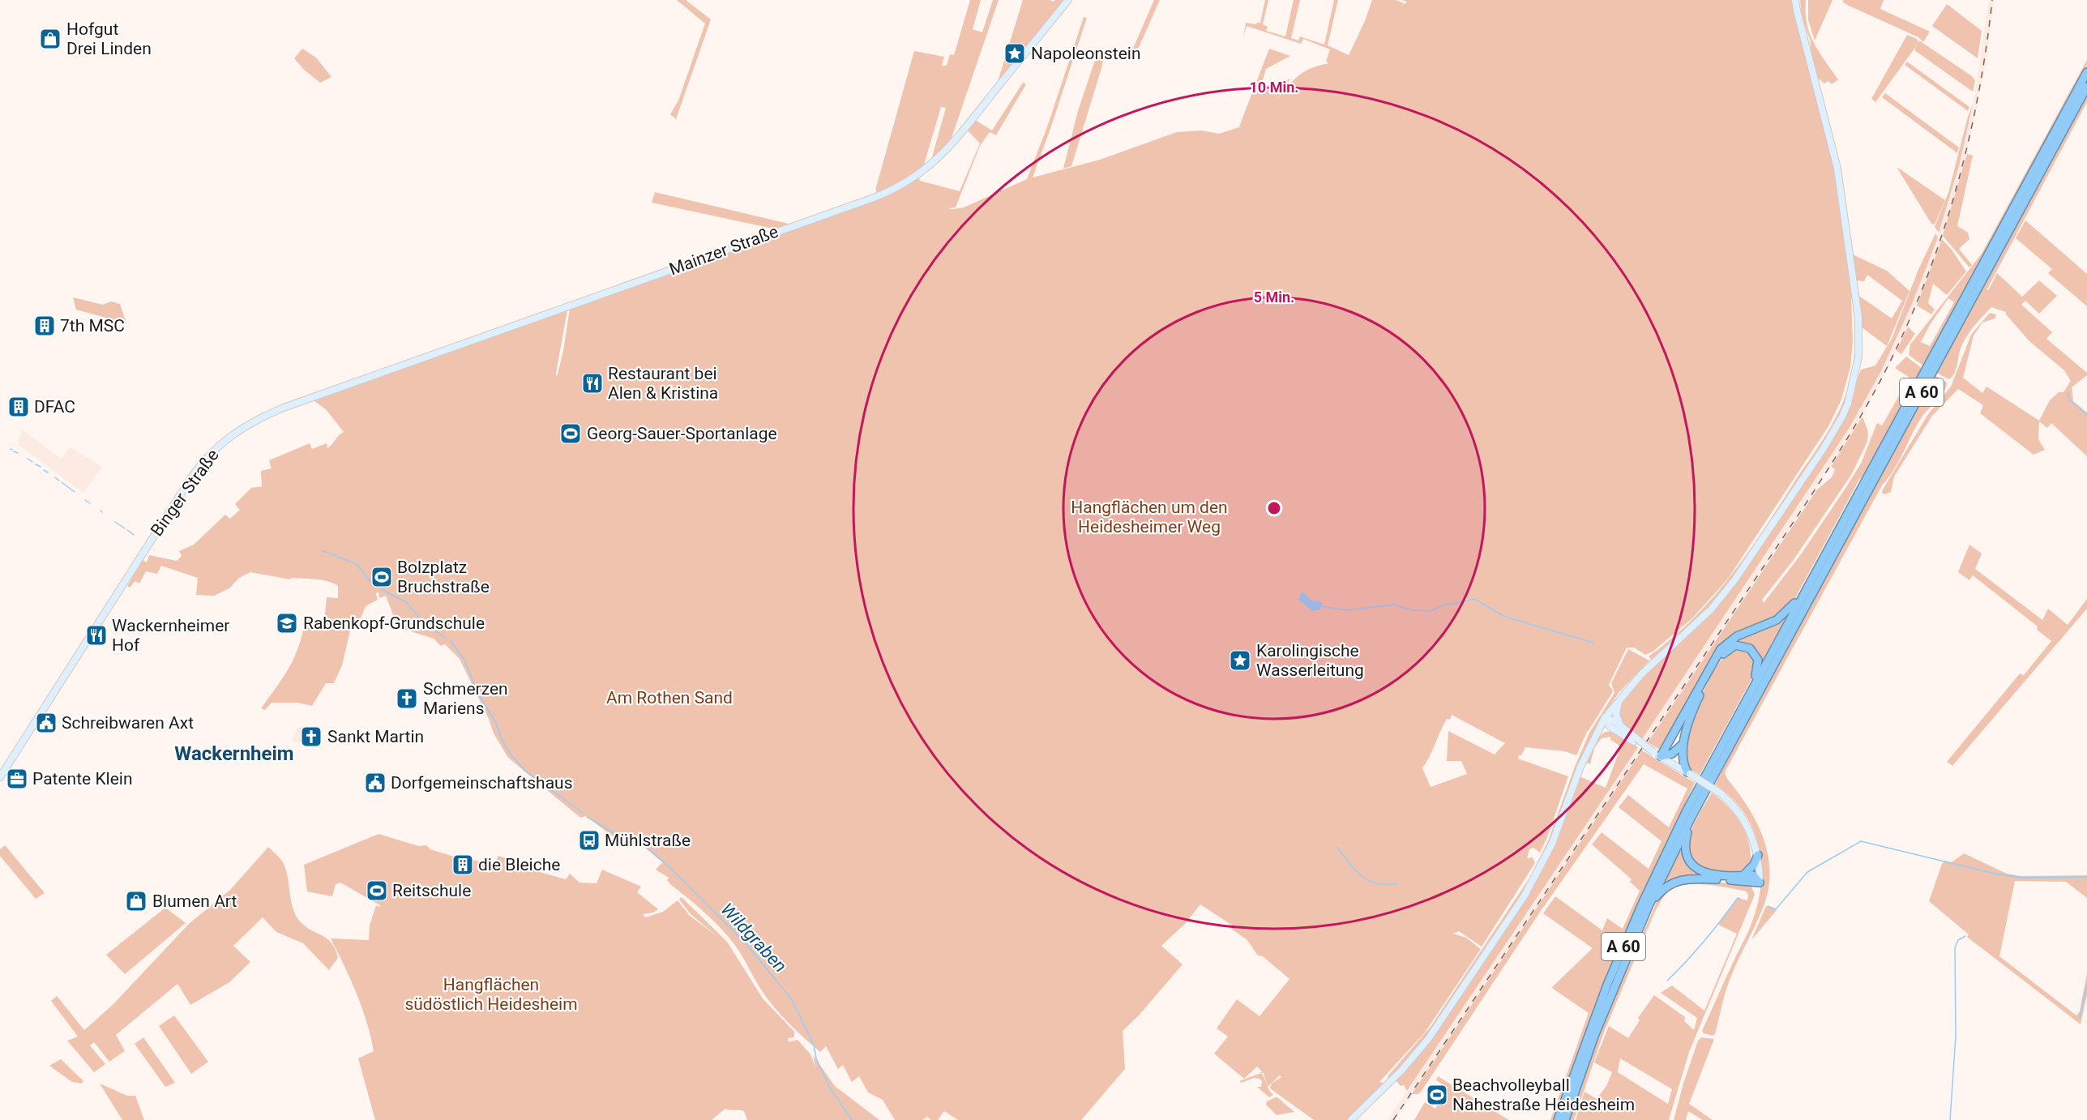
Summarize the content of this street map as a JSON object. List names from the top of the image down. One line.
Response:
{"streets":{"highway":["A 60"],"main road":["Mainzer Straße","Binger Straße"]},"crossings":[["Mainzer Straße","Binger Straße"]],"districts":["Wackernheim"],"water":["Wildgraben"],"parks":["Hangflächen um den Heidesheimer Weg","Am Rothen Sand","Hangflächen südöstlich Heidesheim"],"places":{"shop":["Hofgut Drei Linden","Blumen Art"],"place":["Napoleonstein","Karolingische Wasserleitung"],"building":["7th MSC","DFAC","die Bleiche"],"restaurant":["Restaurant bei Alen & Kristina","Wackernheimer Hof"],"sports":["Georg-Sauer-Sportanlage","Bolzplatz Bruchstraße","Reitschule","Beachvolleyball Nahestraße Heidesheim"],"school or university":["Rabenkopf-Grundschule"],"church":["Schmerzen Mariens","Sankt Martin"],"public building":["Schreibwaren Axt","Dorfgemeinschaftshaus"],"office":["Patente Klein"],"bus stop":["Mühlstraße"]},"rings":["10 Min.","5 Min."]}
